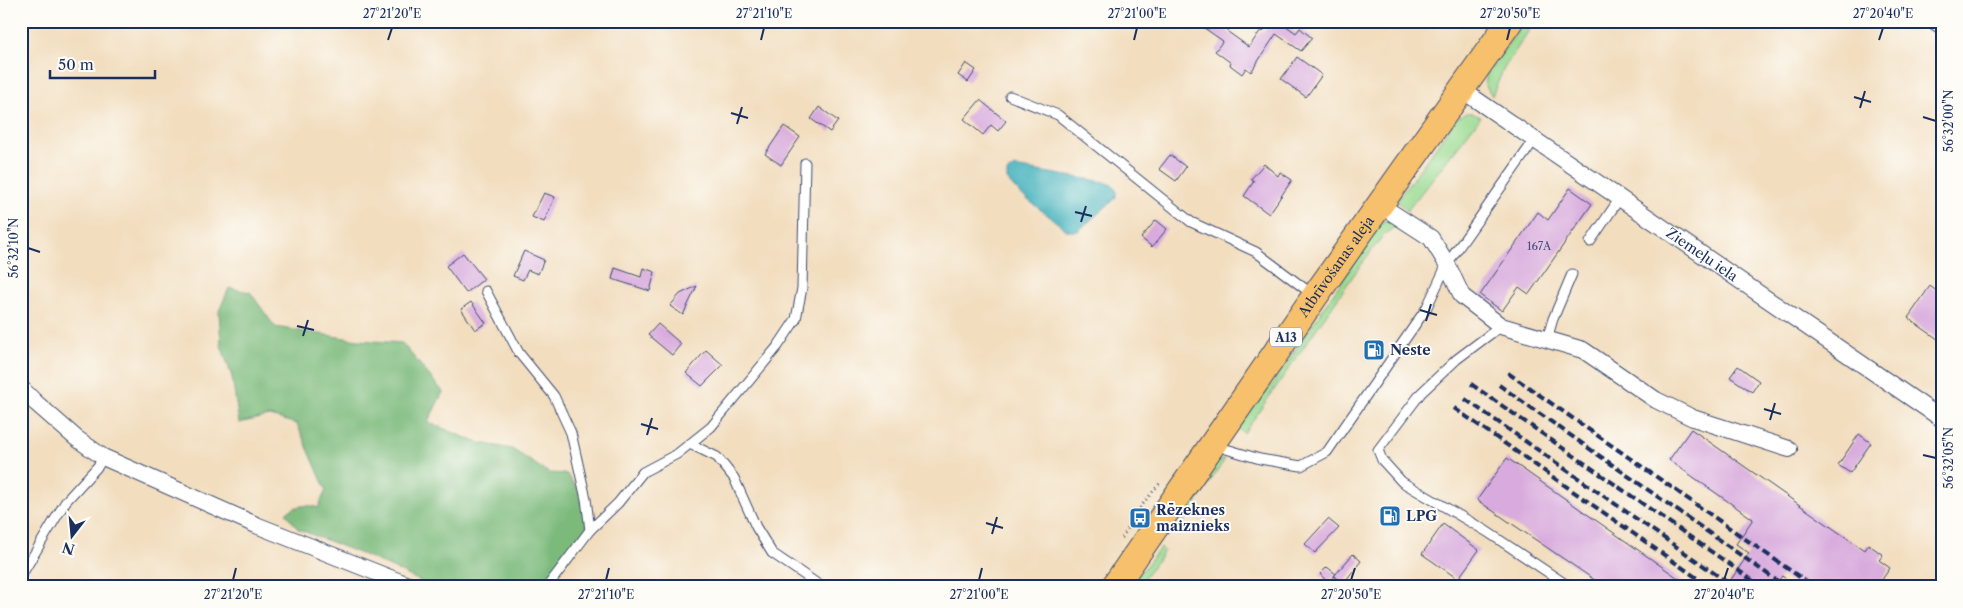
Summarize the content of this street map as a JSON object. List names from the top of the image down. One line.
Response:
{"streets":{"main road":["Atbrīvošanas aleja","A13"],"street":["Ziemeļu iela"]},"crossings":[["Ziemeļu iela","Atbrīvošanas aleja"]],"places":{"fuel station":["Neste","LPG"],"bus stop":["Rēzeknes maiznieks"]},"house_numbers":["167A"],"scale_bar":"50 m","north":"bottom","coordinates":["27°21'20\"E","27°21'10\"E","27°21'00\"E","27°20'50\"E","27°20'40\"E","56°32'00\"N","56°32'10\"N","56°32'05\"N"]}
